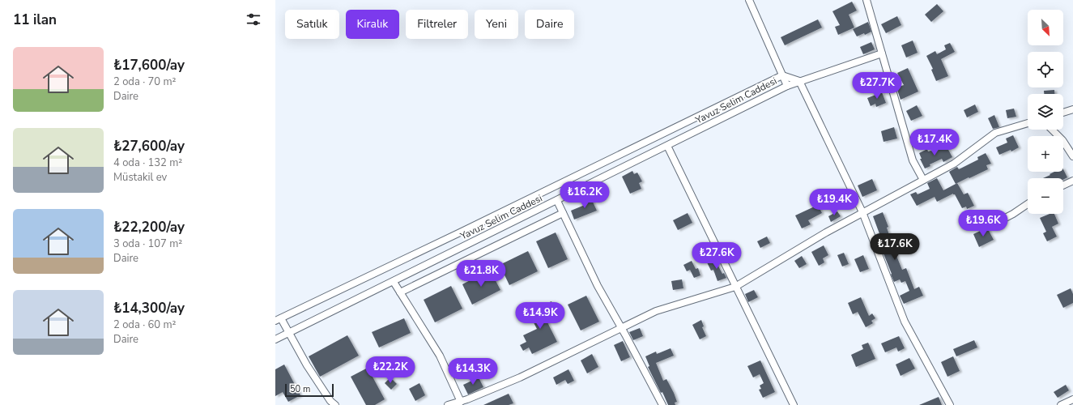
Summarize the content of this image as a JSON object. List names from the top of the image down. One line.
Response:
{"streets":{"street":["Yavuz Selim Caddesi"]},"scale_bar":"50 m","north":"bottom right","page":{"heading":"11 ilan","map_buttons":["+","−"],"chip":["Satılık","Kiralık","Filtreler","Yeni","Daire"],"list":[{"name":"₺17,600/ay","note":"2 oda · 70 m² · Daire"},{"name":"₺27,600/ay","note":"4 oda · 132 m² · Müstakil ev"},{"name":"₺22,200/ay","note":"3 oda · 107 m² · Daire"},{"name":"₺14,300/ay","note":"2 oda · 60 m² · Daire"}],"price":["₺27.7K","₺17.4K","₺16.2K","₺19.4K","₺19.6K","₺17.6K","₺27.6K","₺21.8K","₺14.9K","₺22.2K","₺14.3K"],"scale":"50 m"}}
